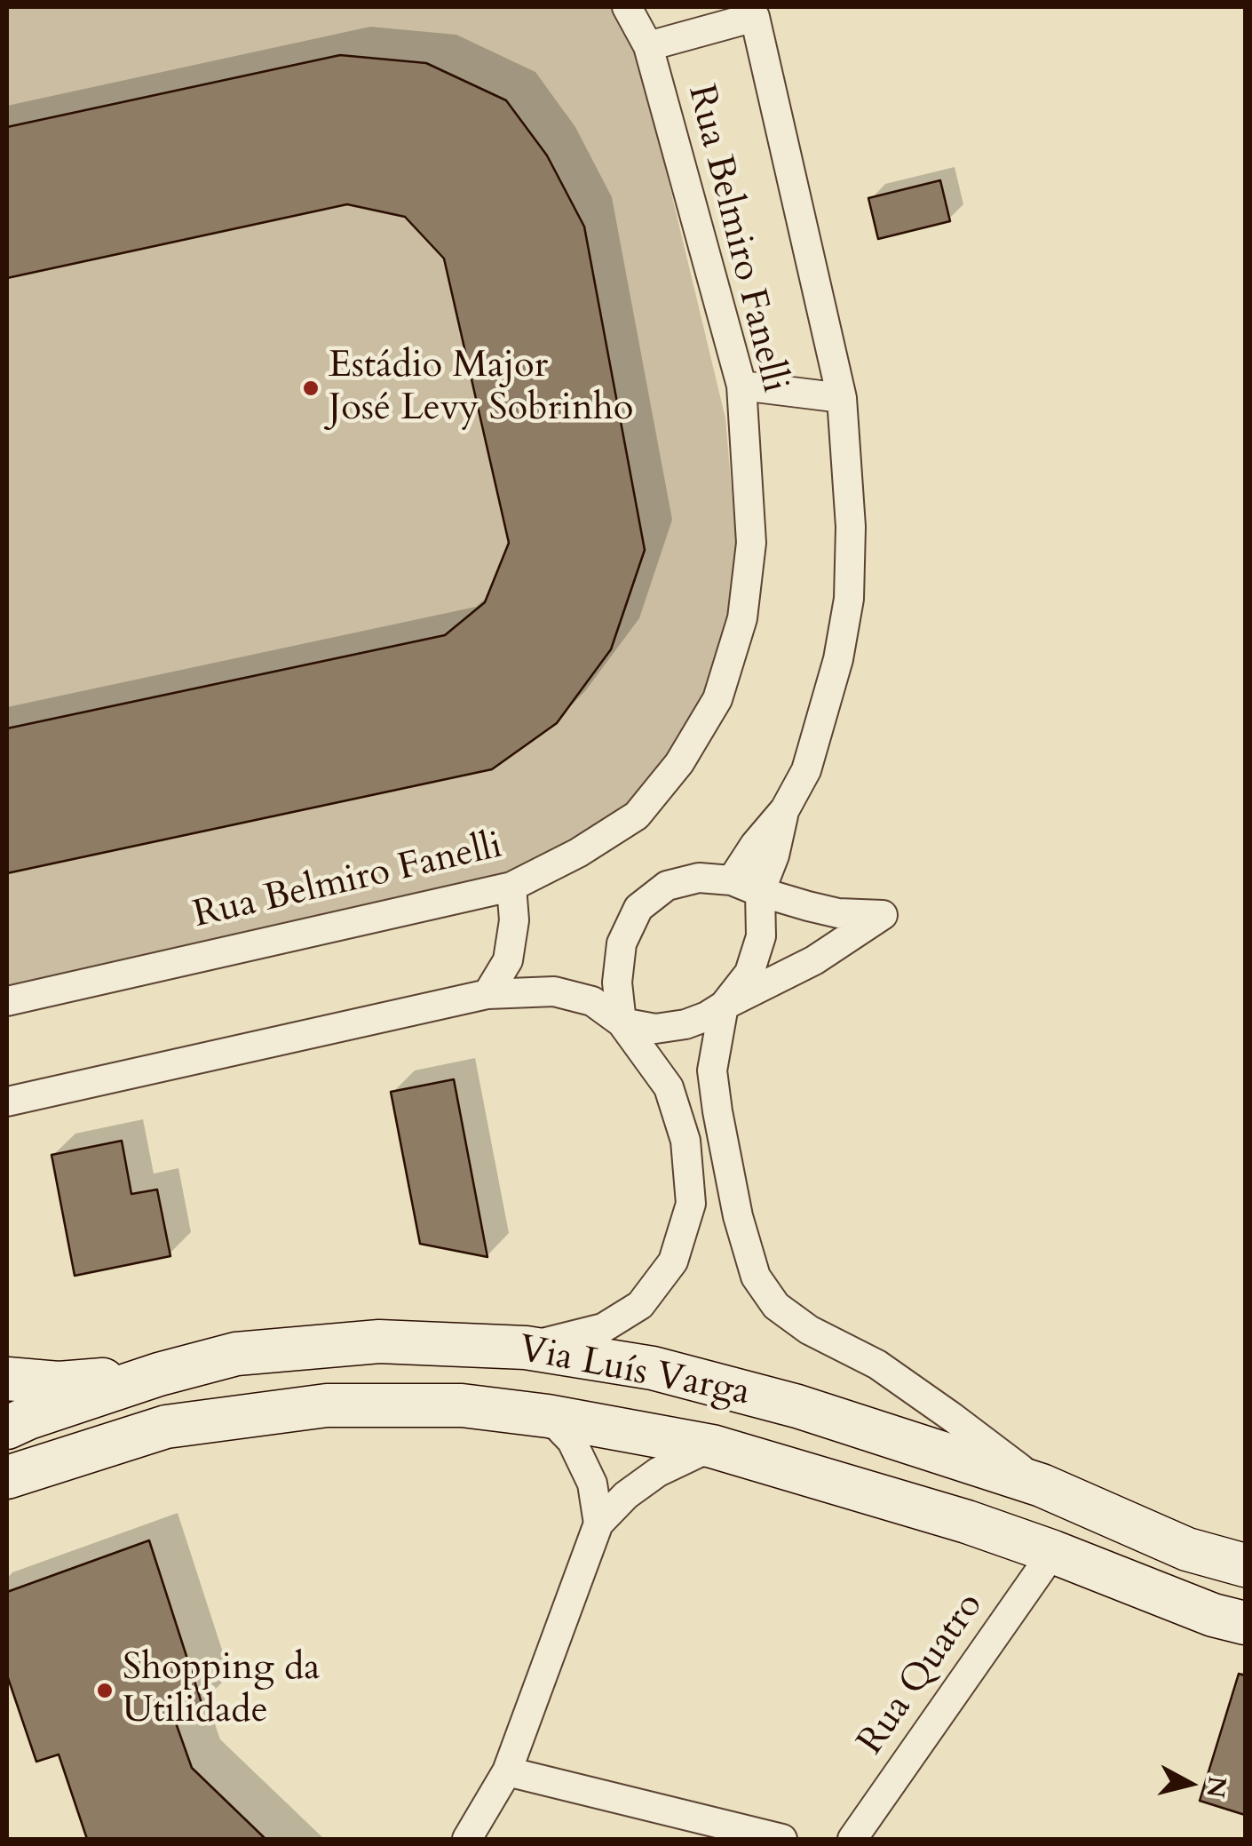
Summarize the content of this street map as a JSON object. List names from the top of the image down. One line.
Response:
{"streets":{"main road":["Via Luís Varga"],"street":["Rua Belmiro Fanelli","Rua Quatro"]},"crossings":[["Via Luís Varga","Rua Quatro"]],"places":["Estádio Major José Levy Sobrinho","Shopping da Utilidade"],"north":"right"}
